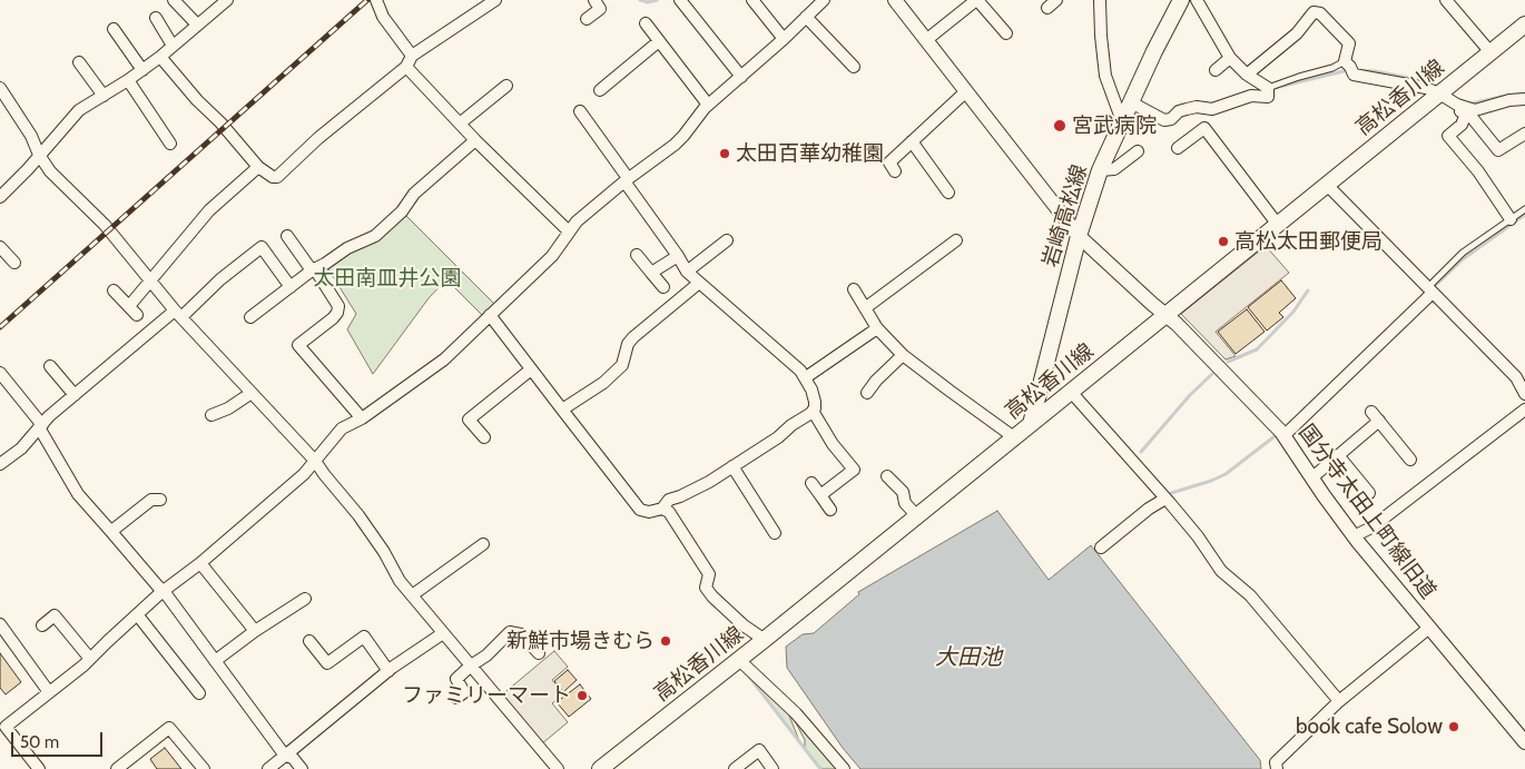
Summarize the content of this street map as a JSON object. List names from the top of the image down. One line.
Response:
{"streets":{"main road":["高松香川線","岩崎高松線"],"street":["国分寺太田上町線旧道"]},"crossings":[["高松香川線","岩崎高松線"],["高松香川線","国分寺太田上町線旧道"],["岩崎高松線","国分寺太田上町線旧道"]],"water":["大田池"],"parks":["太田南皿井公園"],"places":["宮武病院","太田百華幼稚園","高松太田郵便局","新鮮市場きむら","ファミリーマート","book cafe Solow"],"scale_bar":"50 m"}
